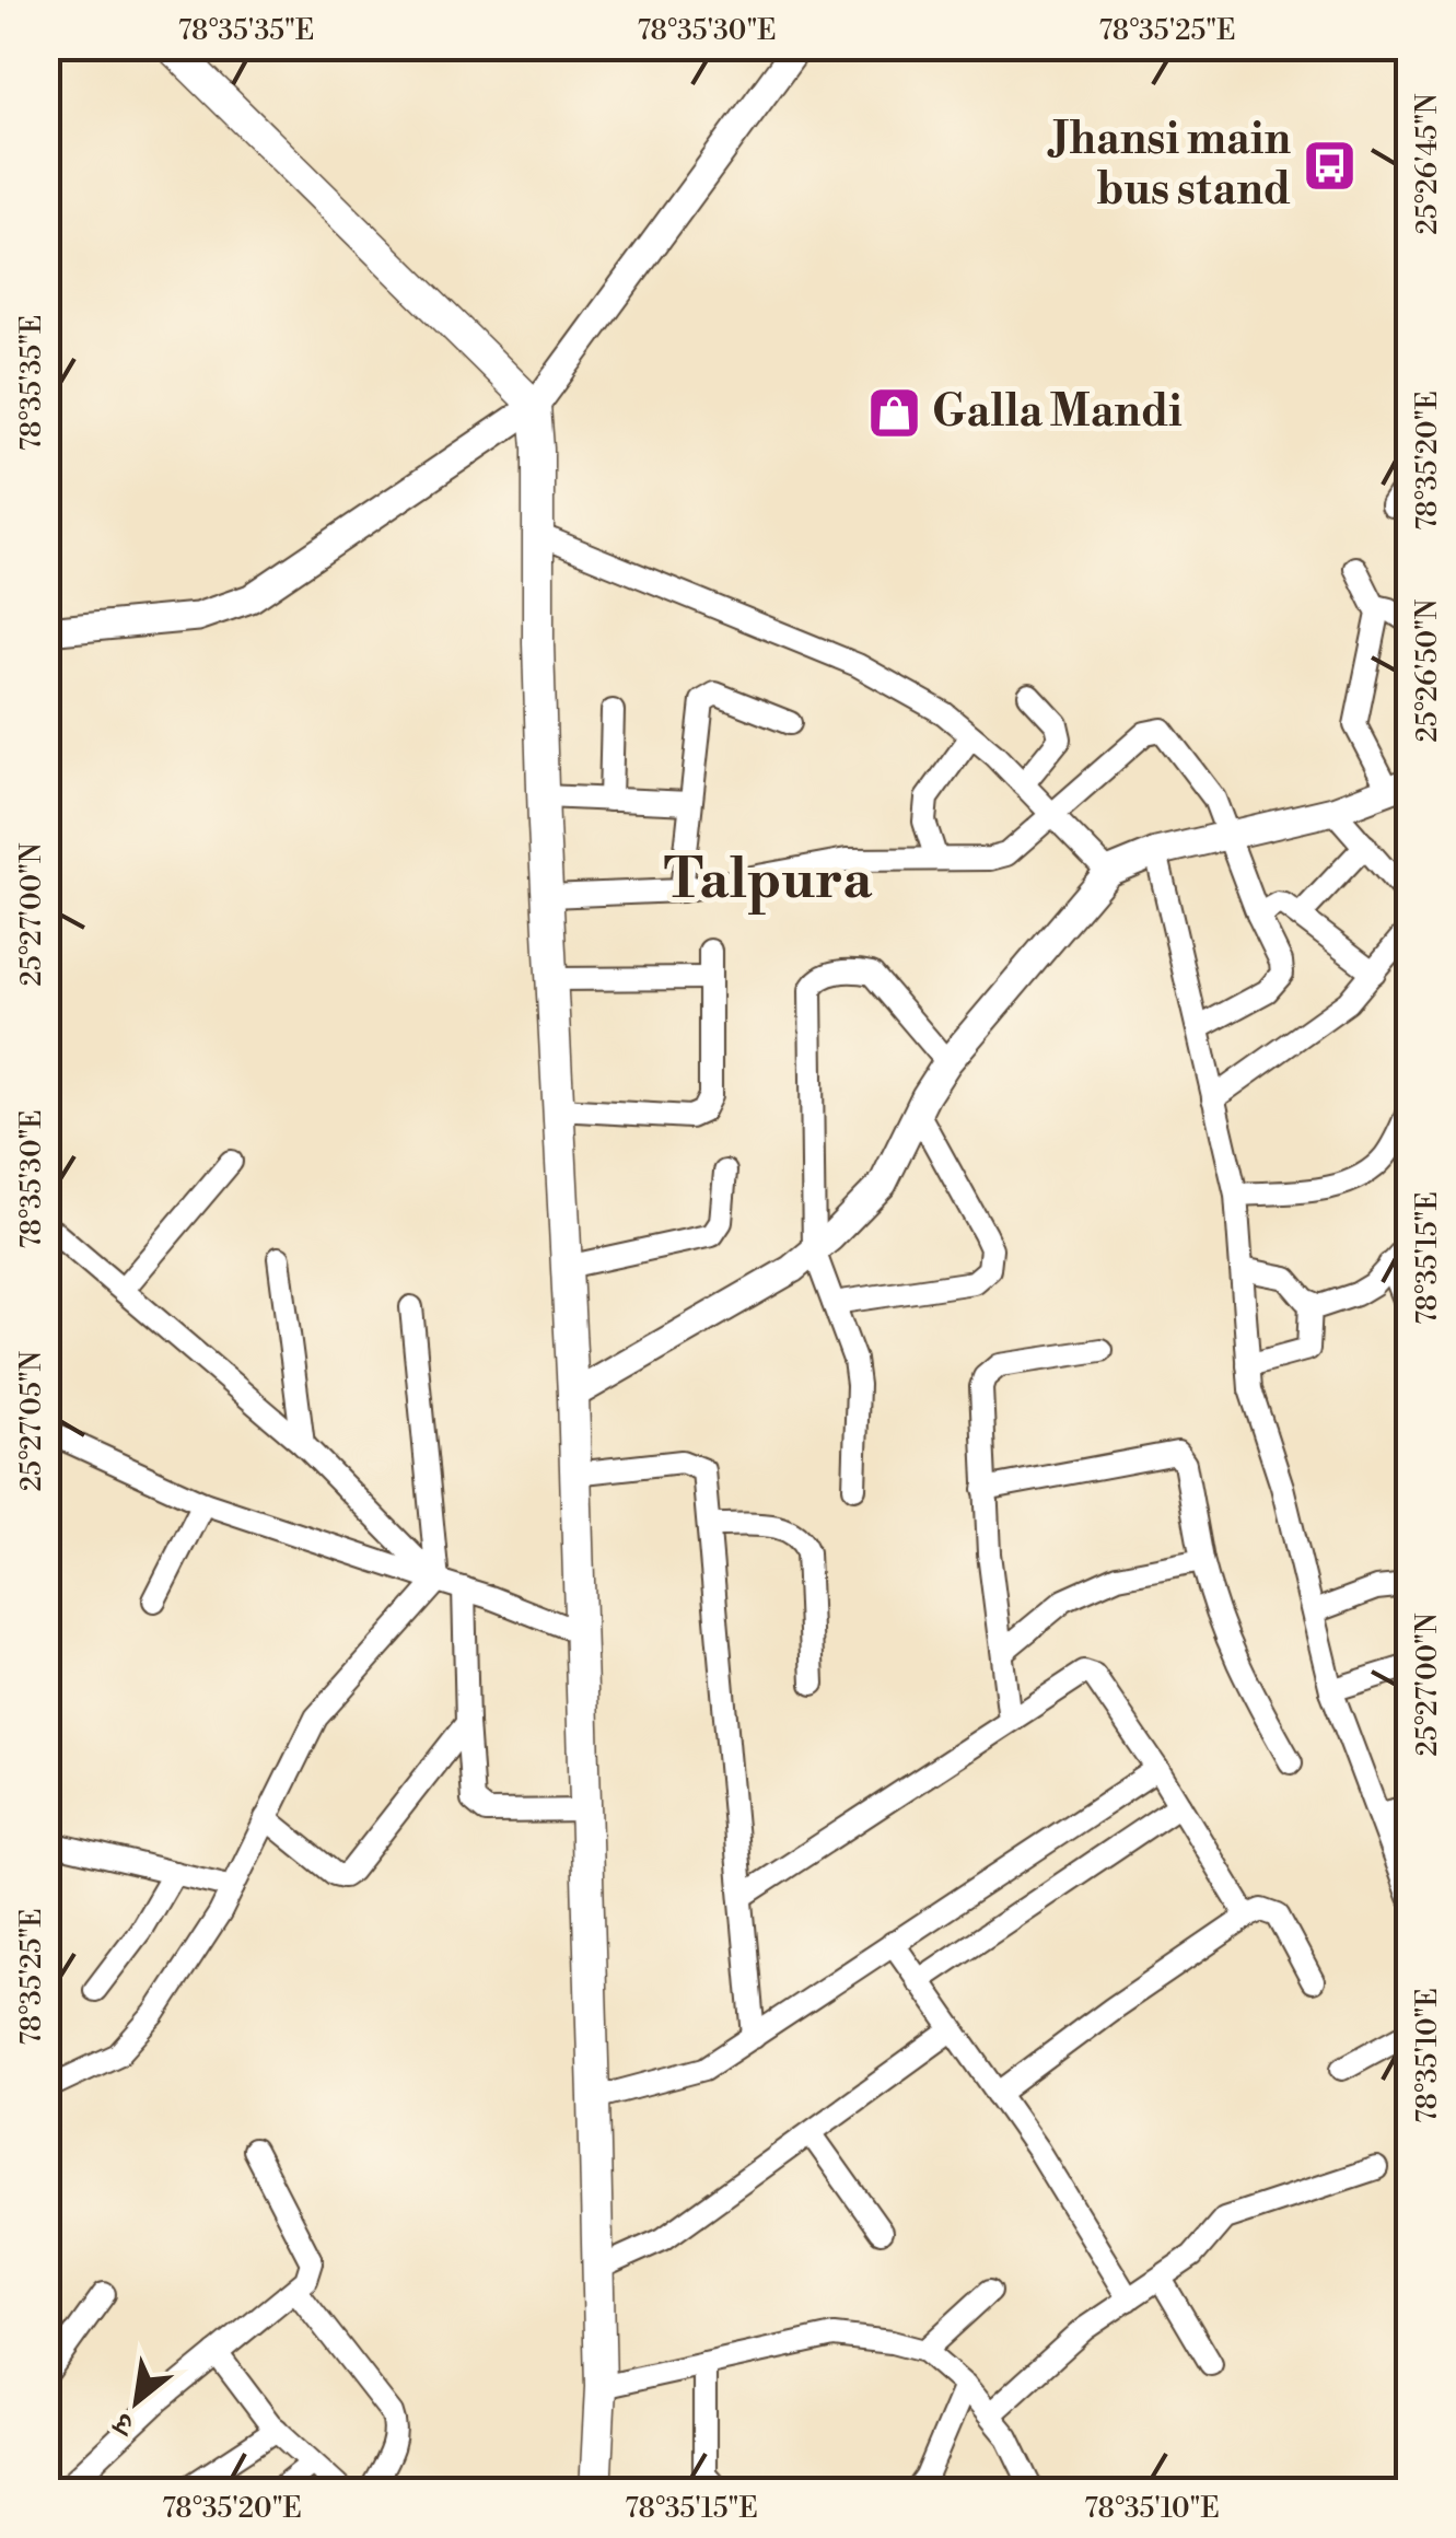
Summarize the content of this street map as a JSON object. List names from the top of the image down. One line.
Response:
{"districts":["Talpura"],"places":{"bus stop":["Jhansi main bus stand"],"shop":["Galla Mandi"]},"north":"bottom left","coordinates":["78°35'35\"E","78°35'30\"E","78°35'25\"E","25°26'45\"N","78°35'20\"E","25°26'50\"N","25°27'00\"N","78°35'15\"E","25°27'05\"N","78°35'10\"E"]}
